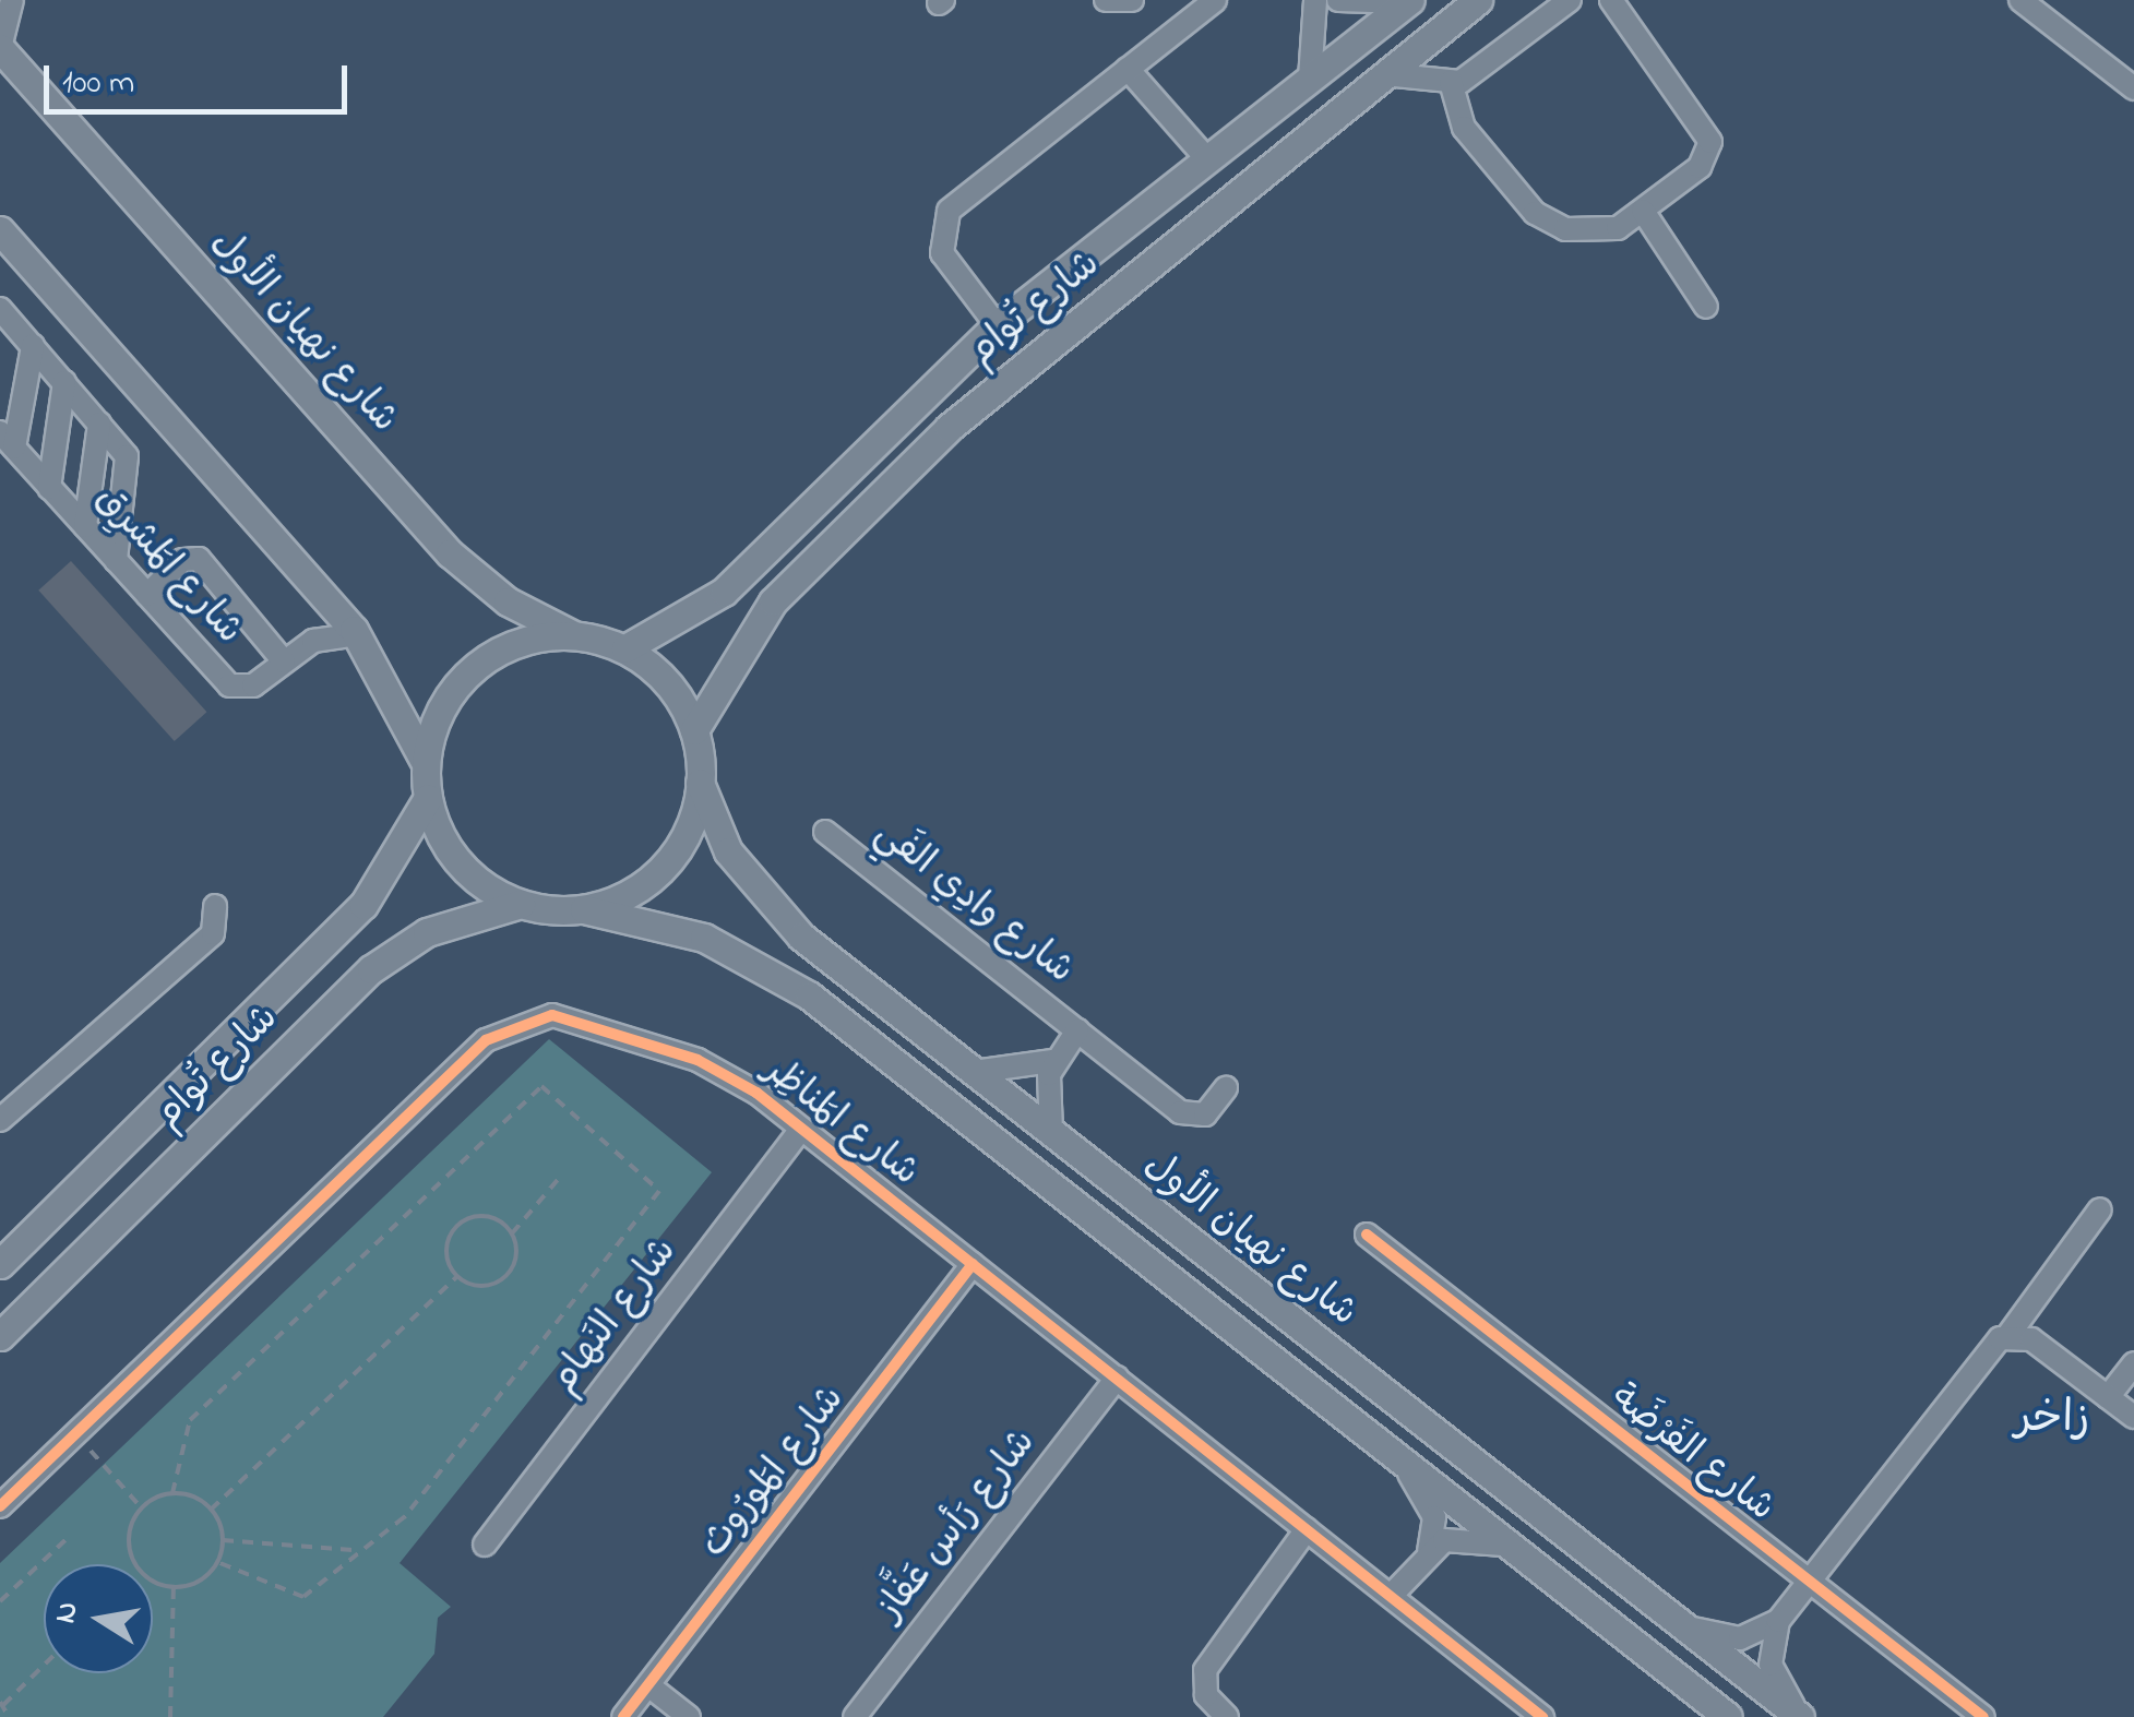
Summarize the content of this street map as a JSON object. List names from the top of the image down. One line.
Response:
{"streets":{"main road":["شارع تُوام","شارع نهيان الأول"],"street":["شارع المَشرِق","شارع وادِي الفَي","شارع المَناظِر","شارع النَهام","شارع الفَرْضَة","شارع المَورُوث","شارع رَأس عَفَّاز"]},"crossings":[["شارع تُوام","شارع نهيان الأول"],["شارع المَناظِر","شارع النَهام"],["شارع المَناظِر","شارع المَورُوث"],["شارع المَناظِر","شارع رَأس عَفَّاز"]],"districts":["زاخر"],"scale_bar":"100 m","north":"left"}
